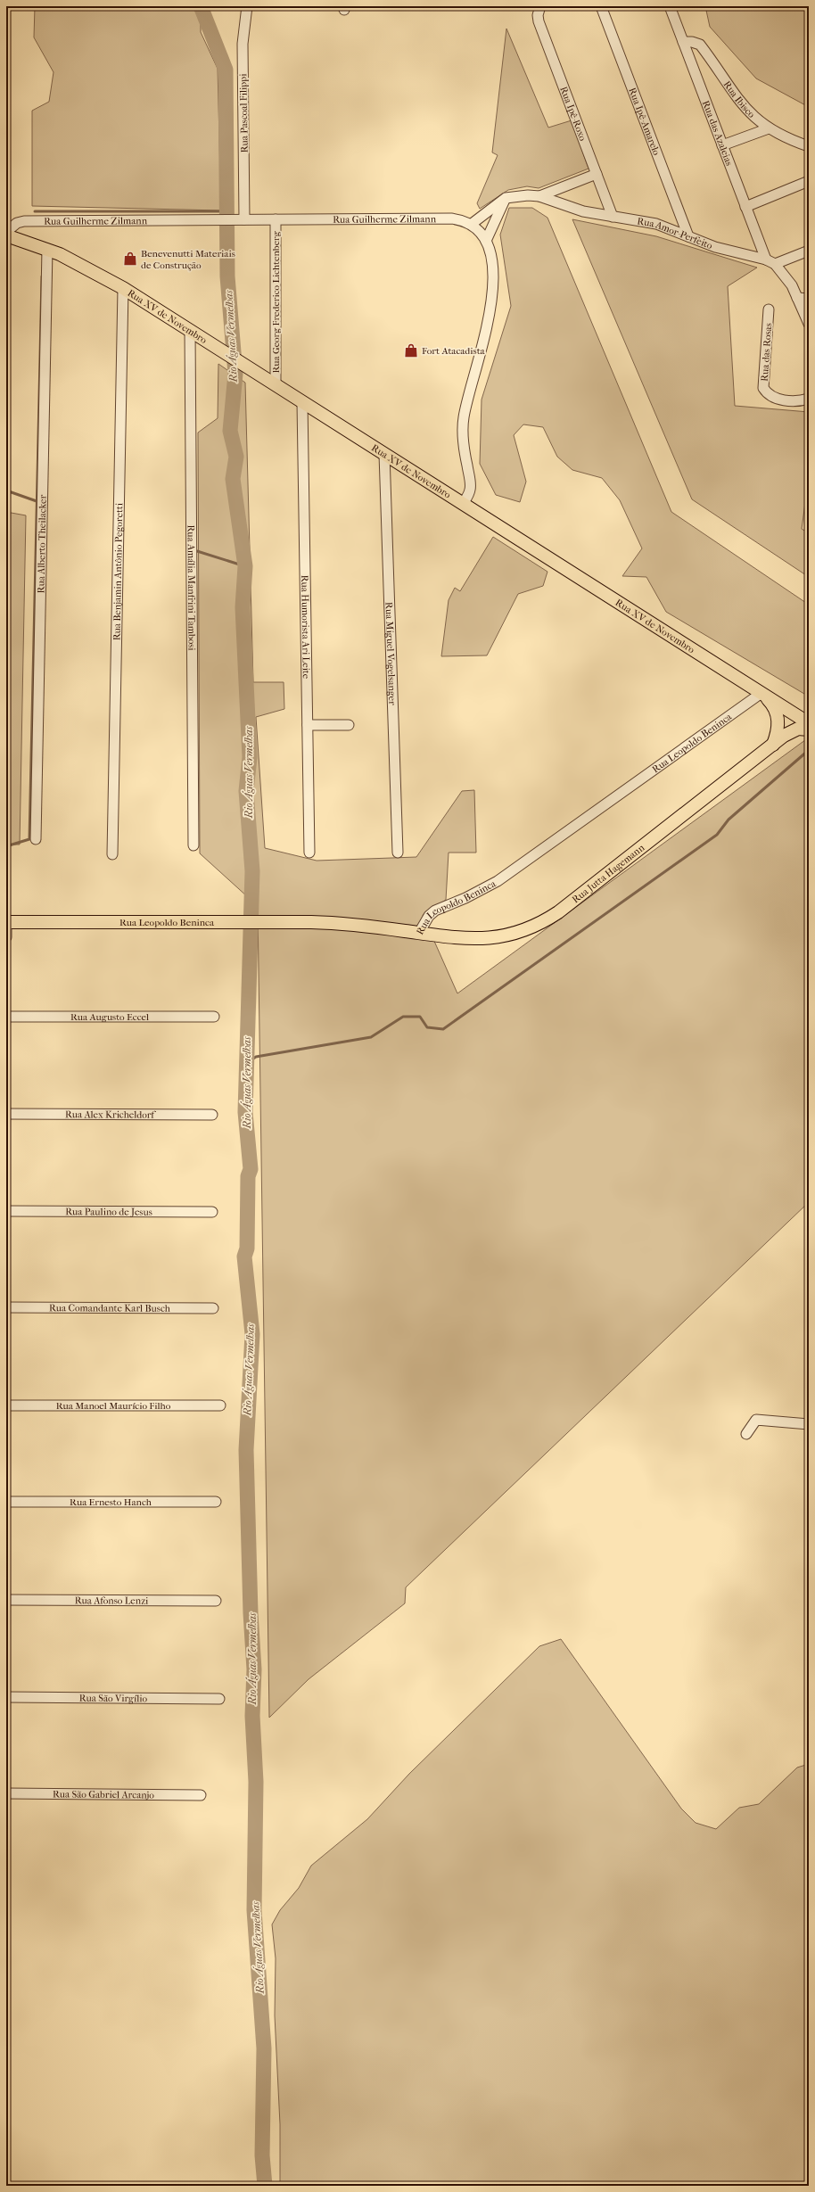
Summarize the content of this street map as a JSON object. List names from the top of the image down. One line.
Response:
{"streets":{"main road":["Rua XV de Novembro","Rua Leopoldo Beninca","Rua Jutta Hagemann"],"street":["Rua Ibisco","Rua Pascoal Filippi","Rua Ipê-Roxo","Rua Ipê-Amarelo","Rua das Azaleias","Rua Guilherme Zilmann","Rua Amor-Perfeito","Rua Georg Frederico Lichtenberg","Rua das Rosas","Rua Alberto Theilacker","Rua Benjamin Antônio Pegoretti","Rua Amália Manfrini Tambosi","Rua Humorista Ari Leite","Rua Miguel Vogelsanger","Rua Augusto Eccel","Rua Alex Kricheldorf","Rua Paulino de Jesus","Rua Comandante Karl Busch","Rua Manoel Maurício Filho","Rua Ernesto Hanch","Rua Afonso Lenzi","Rua São Virgílio","Rua São Gabriel Arcanjo"]},"crossings":[["Rua Ibisco","Rua das Azaleias"],["Rua Pascoal Filippi","Rua Guilherme Zilmann"],["Rua Ipê-Roxo","Rua Amor-Perfeito"],["Rua Ipê-Amarelo","Rua Amor-Perfeito"],["Rua das Azaleias","Rua Amor-Perfeito"],["Rua Guilherme Zilmann","Rua Amor-Perfeito"],["Rua Guilherme Zilmann","Rua Georg Frederico Lichtenberg"],["Rua Georg Frederico Lichtenberg","Rua XV de Novembro"],["Rua XV de Novembro","Rua Alberto Theilacker"],["Rua XV de Novembro","Rua Benjamin Antônio Pegoretti"],["Rua XV de Novembro","Rua Amália Manfrini Tambosi"],["Rua XV de Novembro","Rua Humorista Ari Leite"],["Rua XV de Novembro","Rua Miguel Vogelsanger"],["Rua XV de Novembro","Rua Leopoldo Beninca"],["Rua Leopoldo Beninca","Rua Jutta Hagemann"]],"water":["Rio Águas Vermelhas"],"places":{"shop":["Benevenutti Materiais de Construção","Fort Atacadista"]}}
